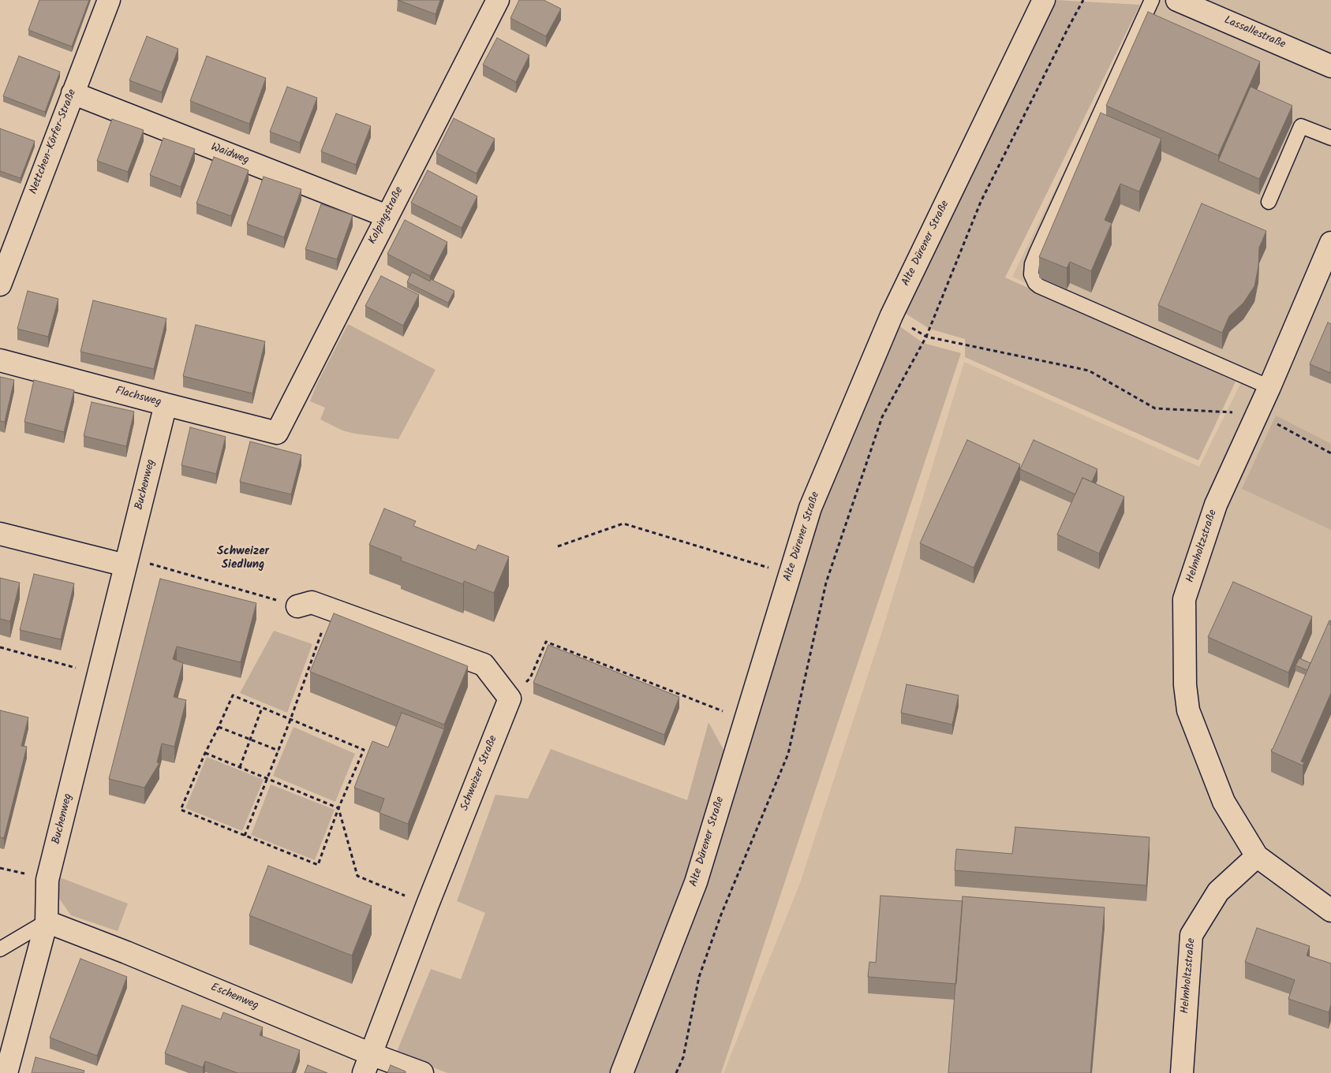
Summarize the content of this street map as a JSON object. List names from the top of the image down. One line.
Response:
{"streets":{"street":["Lassallestraße","Nettchen-Körfer-Straße","Waidweg","Kolpingstraße","Alte Dürener Straße","Flachsweg","Buchenweg","Helmholtzstraße","Schweizer Straße","Eschenweg"]},"crossings":[["Nettchen-Körfer-Straße","Waidweg"],["Waidweg","Kolpingstraße"],["Kolpingstraße","Flachsweg"],["Flachsweg","Buchenweg"],["Buchenweg","Eschenweg"],["Schweizer Straße","Eschenweg"]],"districts":["Schweizer Siedlung"]}
